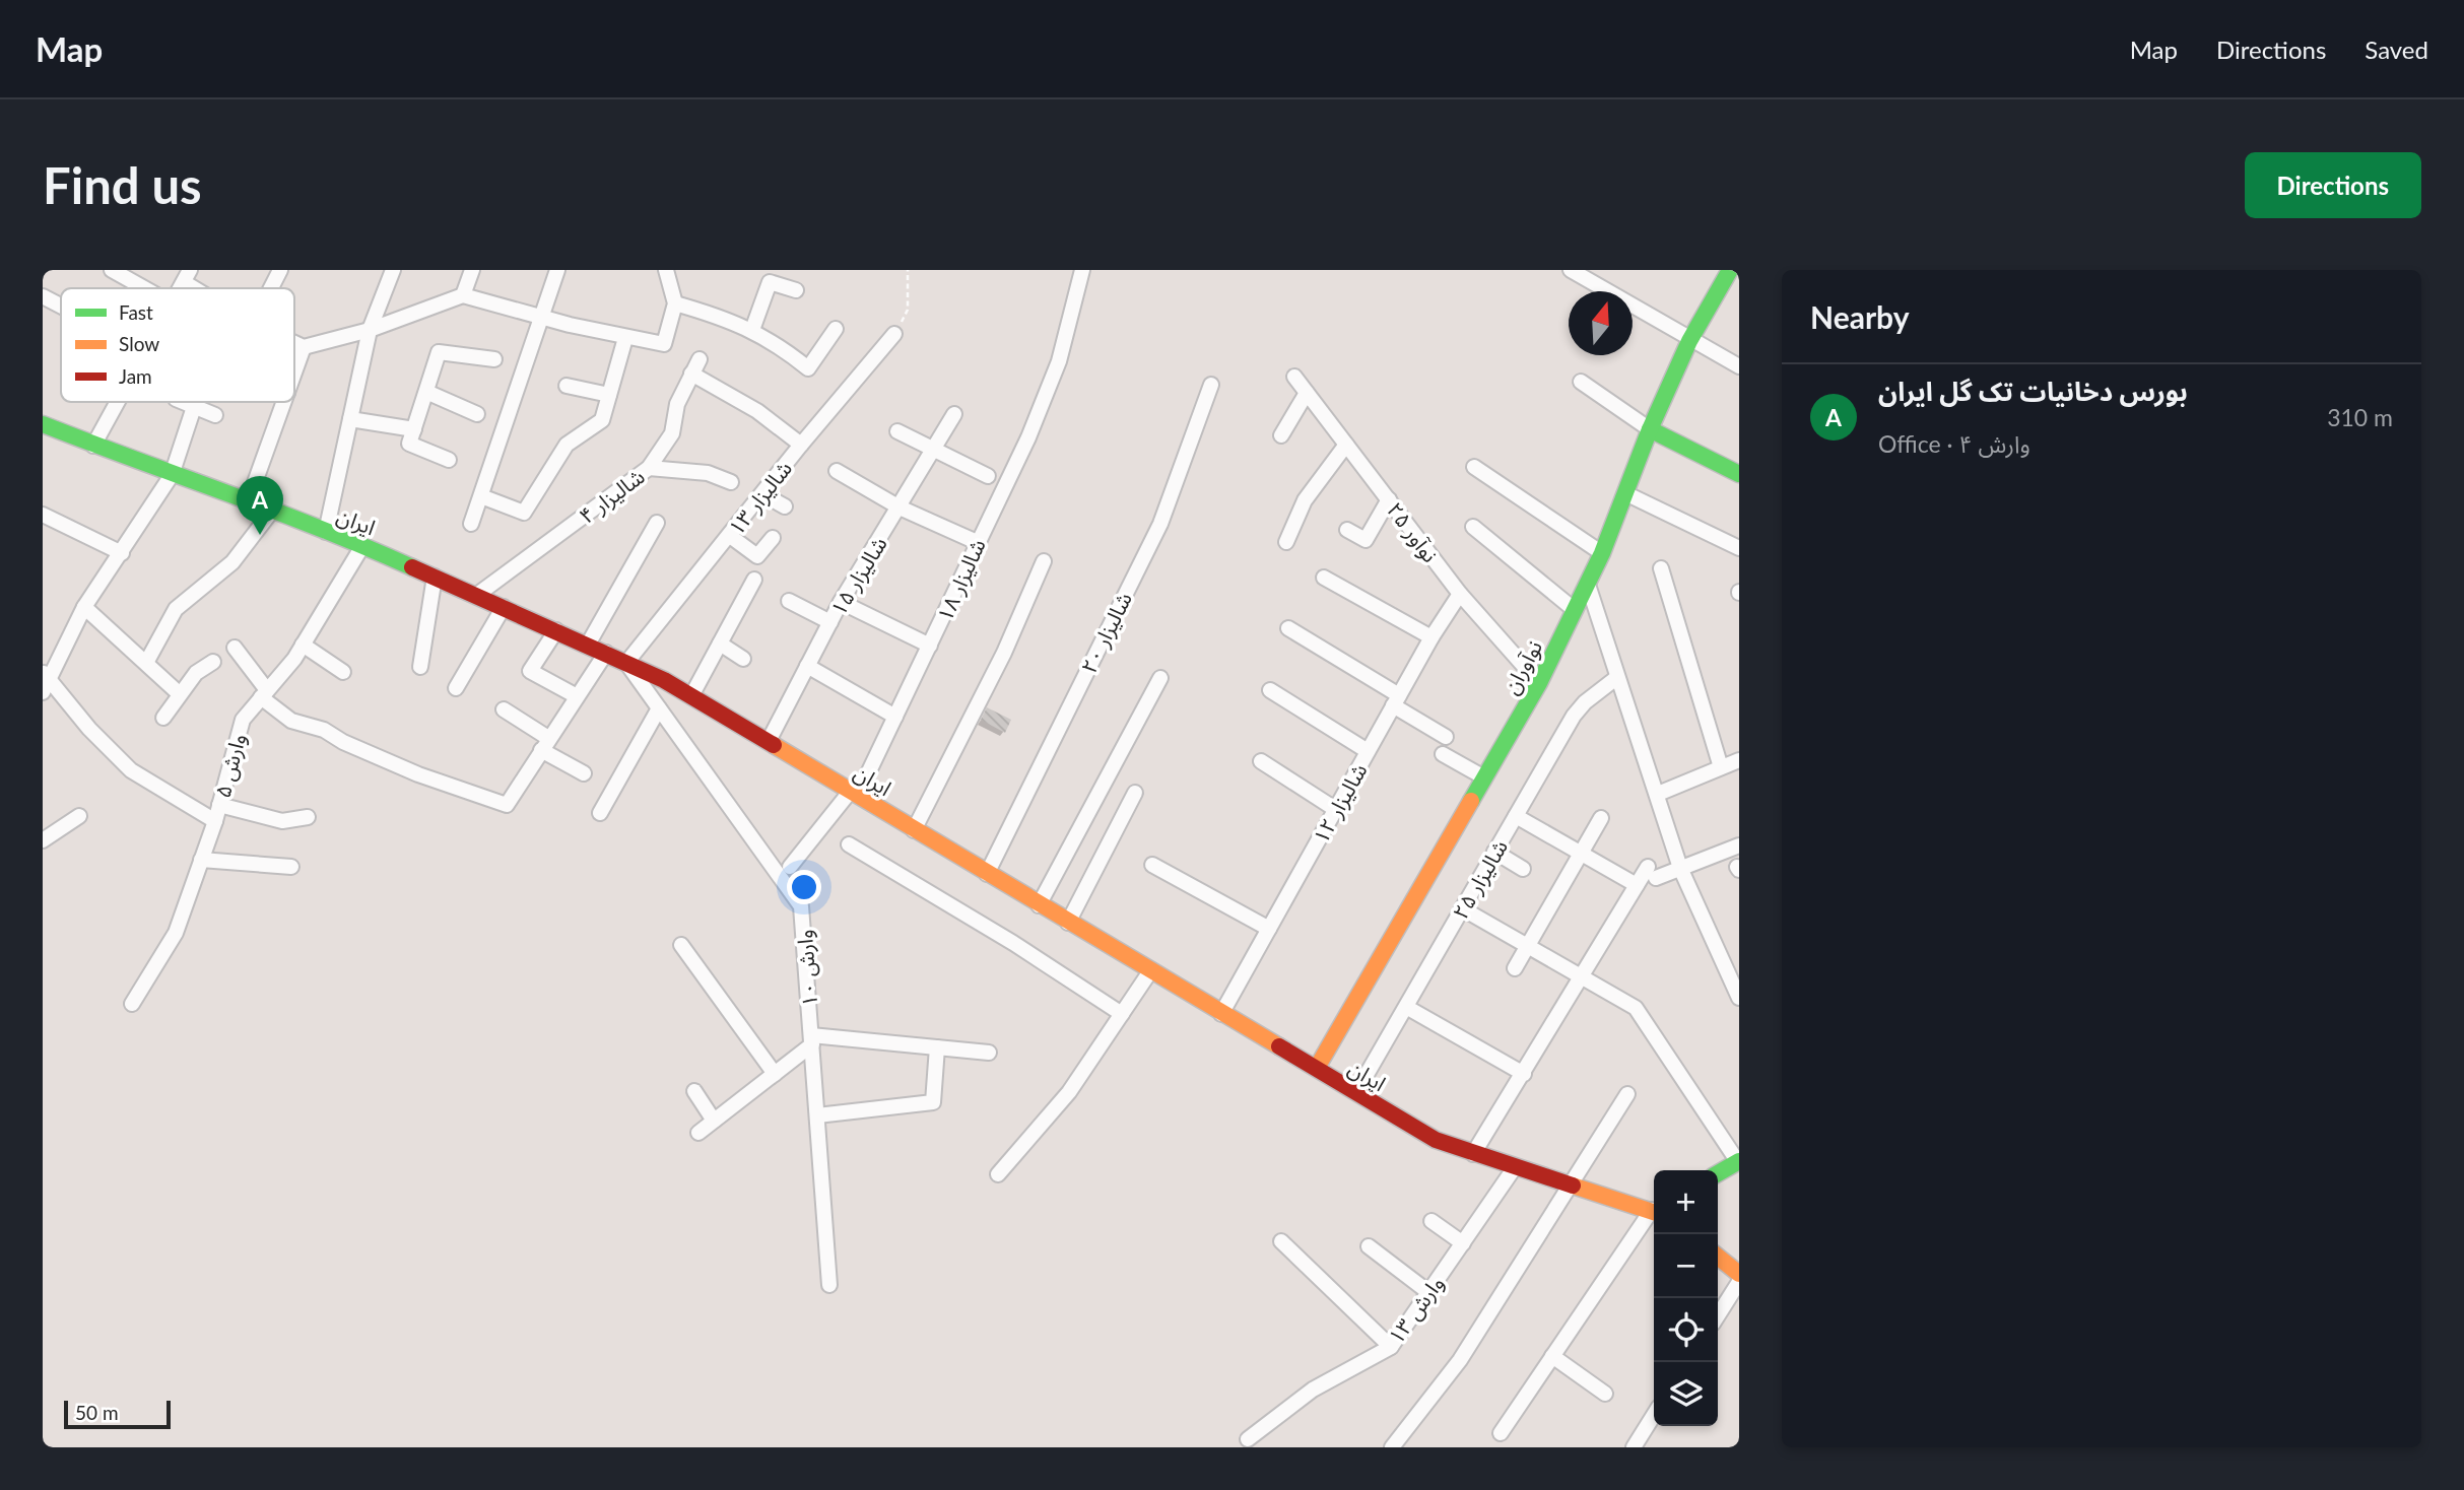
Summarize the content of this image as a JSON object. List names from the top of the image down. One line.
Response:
{"streets":{"street":["شالیزار ۴","شالیزار ۱۳","ایران","نوآور ۲۵","شالیزار ۱۵","شالیزار ۱۸","شالیزار ۲۰","نوآوران","وارش ۵","شالیزار ۱۲","شالیزار ۲۵","وارش ۱۰","وارش ۱۳"]},"crossings":[["شالیزار ۴","ایران"],["شالیزار ۱۳","ایران"],["شالیزار ۱۳","وارش ۱۰"],["ایران","شالیزار ۱۵"],["ایران","شالیزار ۱۸"],["ایران","شالیزار ۲۰"],["ایران","نوآوران"],["ایران","وارش ۵"],["ایران","شالیزار ۱۲"],["ایران","شالیزار ۲۵"],["ایران","وارش ۱۰"],["ایران","وارش ۱۳"],["نوآور ۲۵","نوآوران"],["نوآور ۲۵","شالیزار ۱۲"]],"legend":["Fast","Slow","Jam"],"scale_bar":"50 m","north":"top","page":{"header":"Map","nav":["Map","Directions","Saved"],"buttons":"Directions","title":"Find us","heading":"Nearby","list":[{"mark":"A","name":"بورس دخانیات تک گل ایران","note":"Office · وارش ۴","value":"310 m"}],"pins":"A","map_buttons":["+","−"],"scale":"50 m"}}
